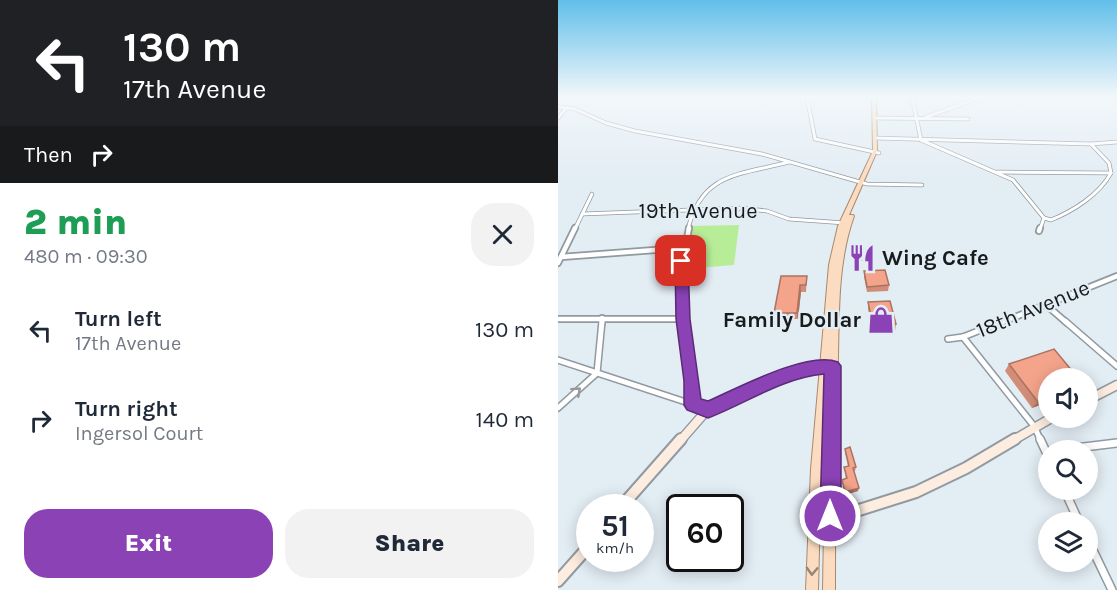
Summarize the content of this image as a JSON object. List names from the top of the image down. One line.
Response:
{"streets":{"street":["19th Avenue","18th Avenue"]},"places":{"restaurant":["Wing Cafe"],"shop":["Family Dollar"]},"page":{"turn":["130 m","17th Avenue"],"then":"Then","heading":["2 min","480 m · 09:30"],"list":[{"name":"Turn left","note":"17th Avenue","value":"130 m"},{"name":"Turn right","note":"Ingersol Court","value":"140 m"}],"speed":"51 km/h","limit":"60","buttons":["Exit","Share"]}}
